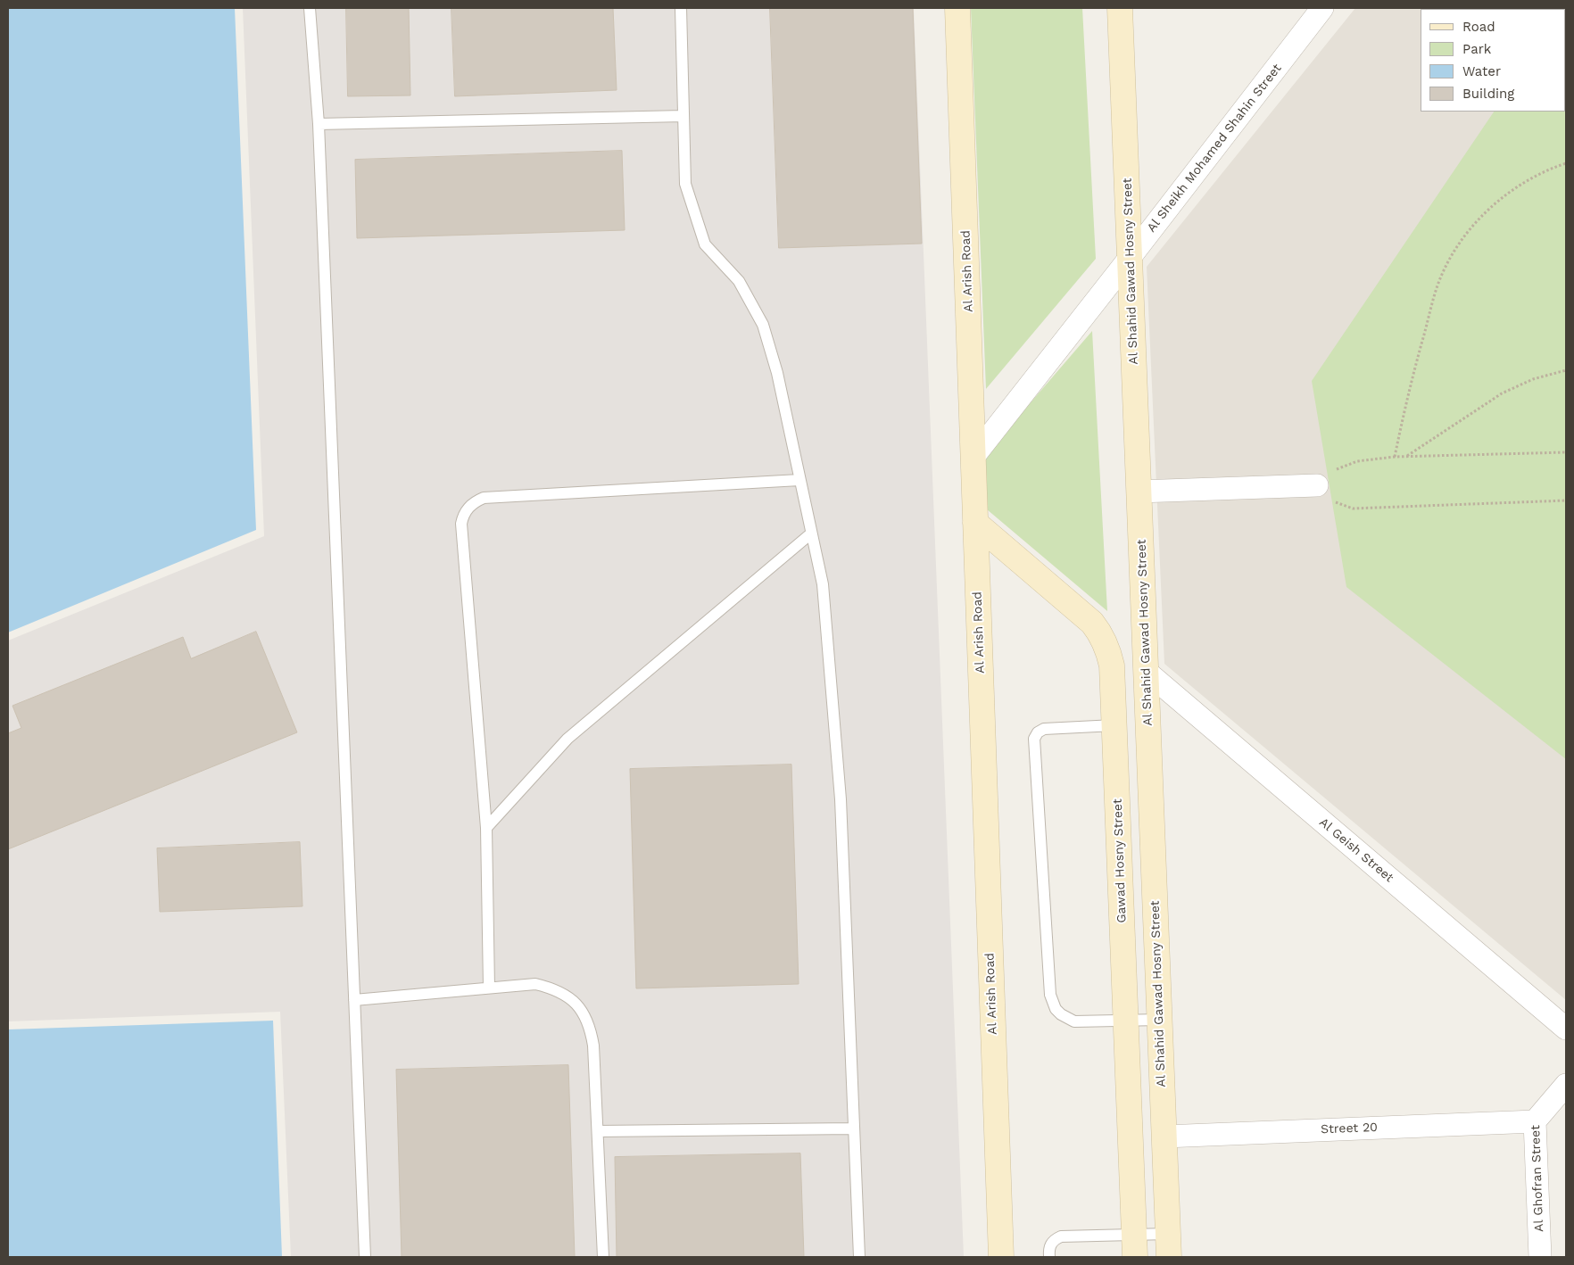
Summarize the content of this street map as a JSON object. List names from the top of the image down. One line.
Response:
{"streets":{"street":["Al Sheikh Mohamed Shahin Street","Al Arish Road","Al Shahid Gawad Hosny Street","Al Geish Street","Gawad Hosny Street","Street 20","Al Ghofran Street"]},"crossings":[["Al Sheikh Mohamed Shahin Street","Al Arish Road"],["Al Sheikh Mohamed Shahin Street","Al Shahid Gawad Hosny Street"],["Al Arish Road","Gawad Hosny Street"],["Al Shahid Gawad Hosny Street","Al Geish Street"],["Al Shahid Gawad Hosny Street","Street 20"],["Street 20","Al Ghofran Street"]],"legend":["Road","Park","Water","Building"]}
